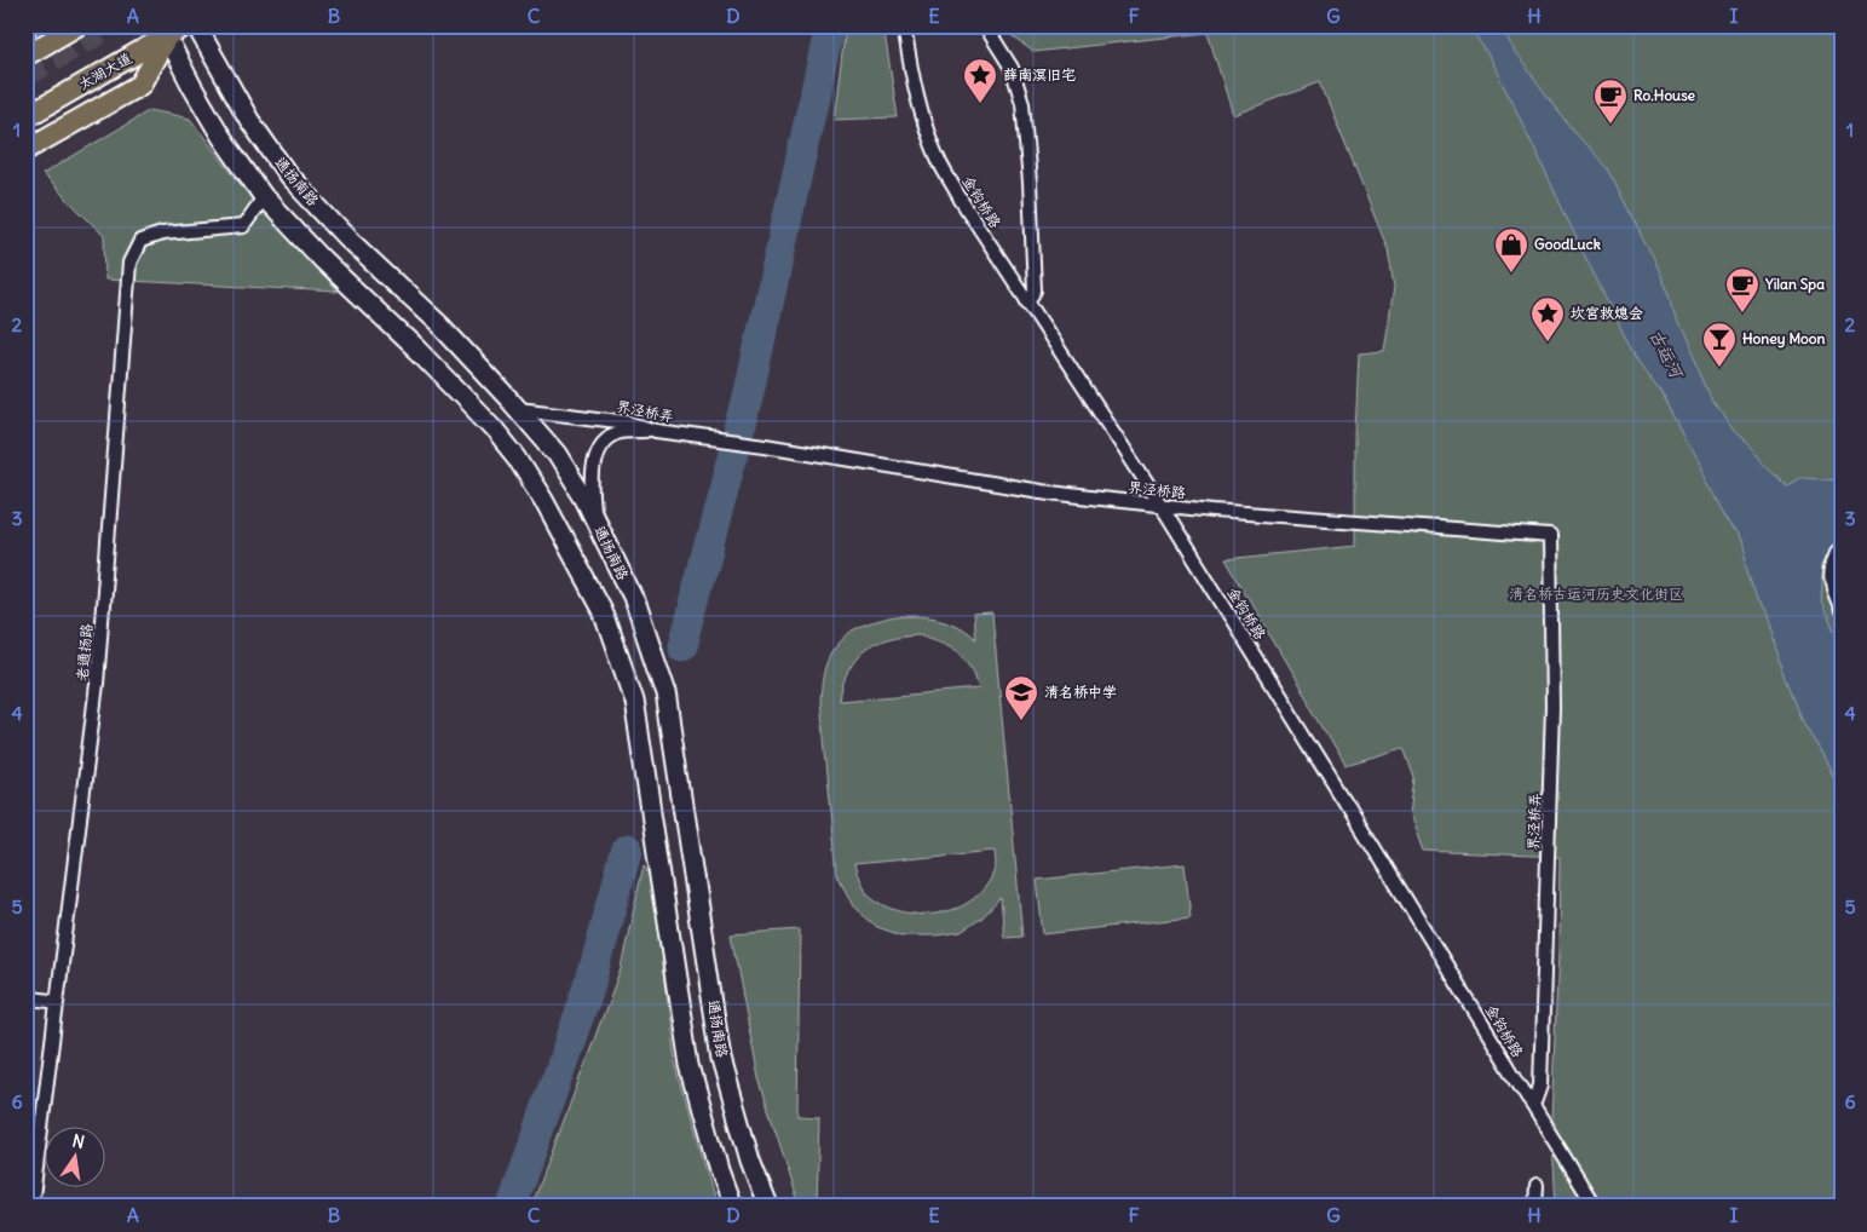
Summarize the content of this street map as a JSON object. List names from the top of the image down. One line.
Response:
{"streets":{"main road":["太湖大道","通扬南路"],"street":["金钩桥路","界泾桥弄","界泾桥路","老通扬路"]},"crossings":[["通扬南路","界泾桥弄"],["金钩桥路","界泾桥弄"],["金钩桥路","界泾桥路"],["界泾桥弄","界泾桥路"]],"water":["古运河"],"parks":["清名桥古运河历史文化街区"],"places":{"place":["薛南溟旧宅","坎宫救熄会"],"cafe":["Ro.House","Yilan Spa"],"shop":["GoodLuck"],"bar":["Honey Moon"],"school or university":["清名桥中学"]},"north":"top","grid":{"columns":["A","B","C","D","E","F","G","H","I"],"rows":["1","2","3","4","5","6"]}}
